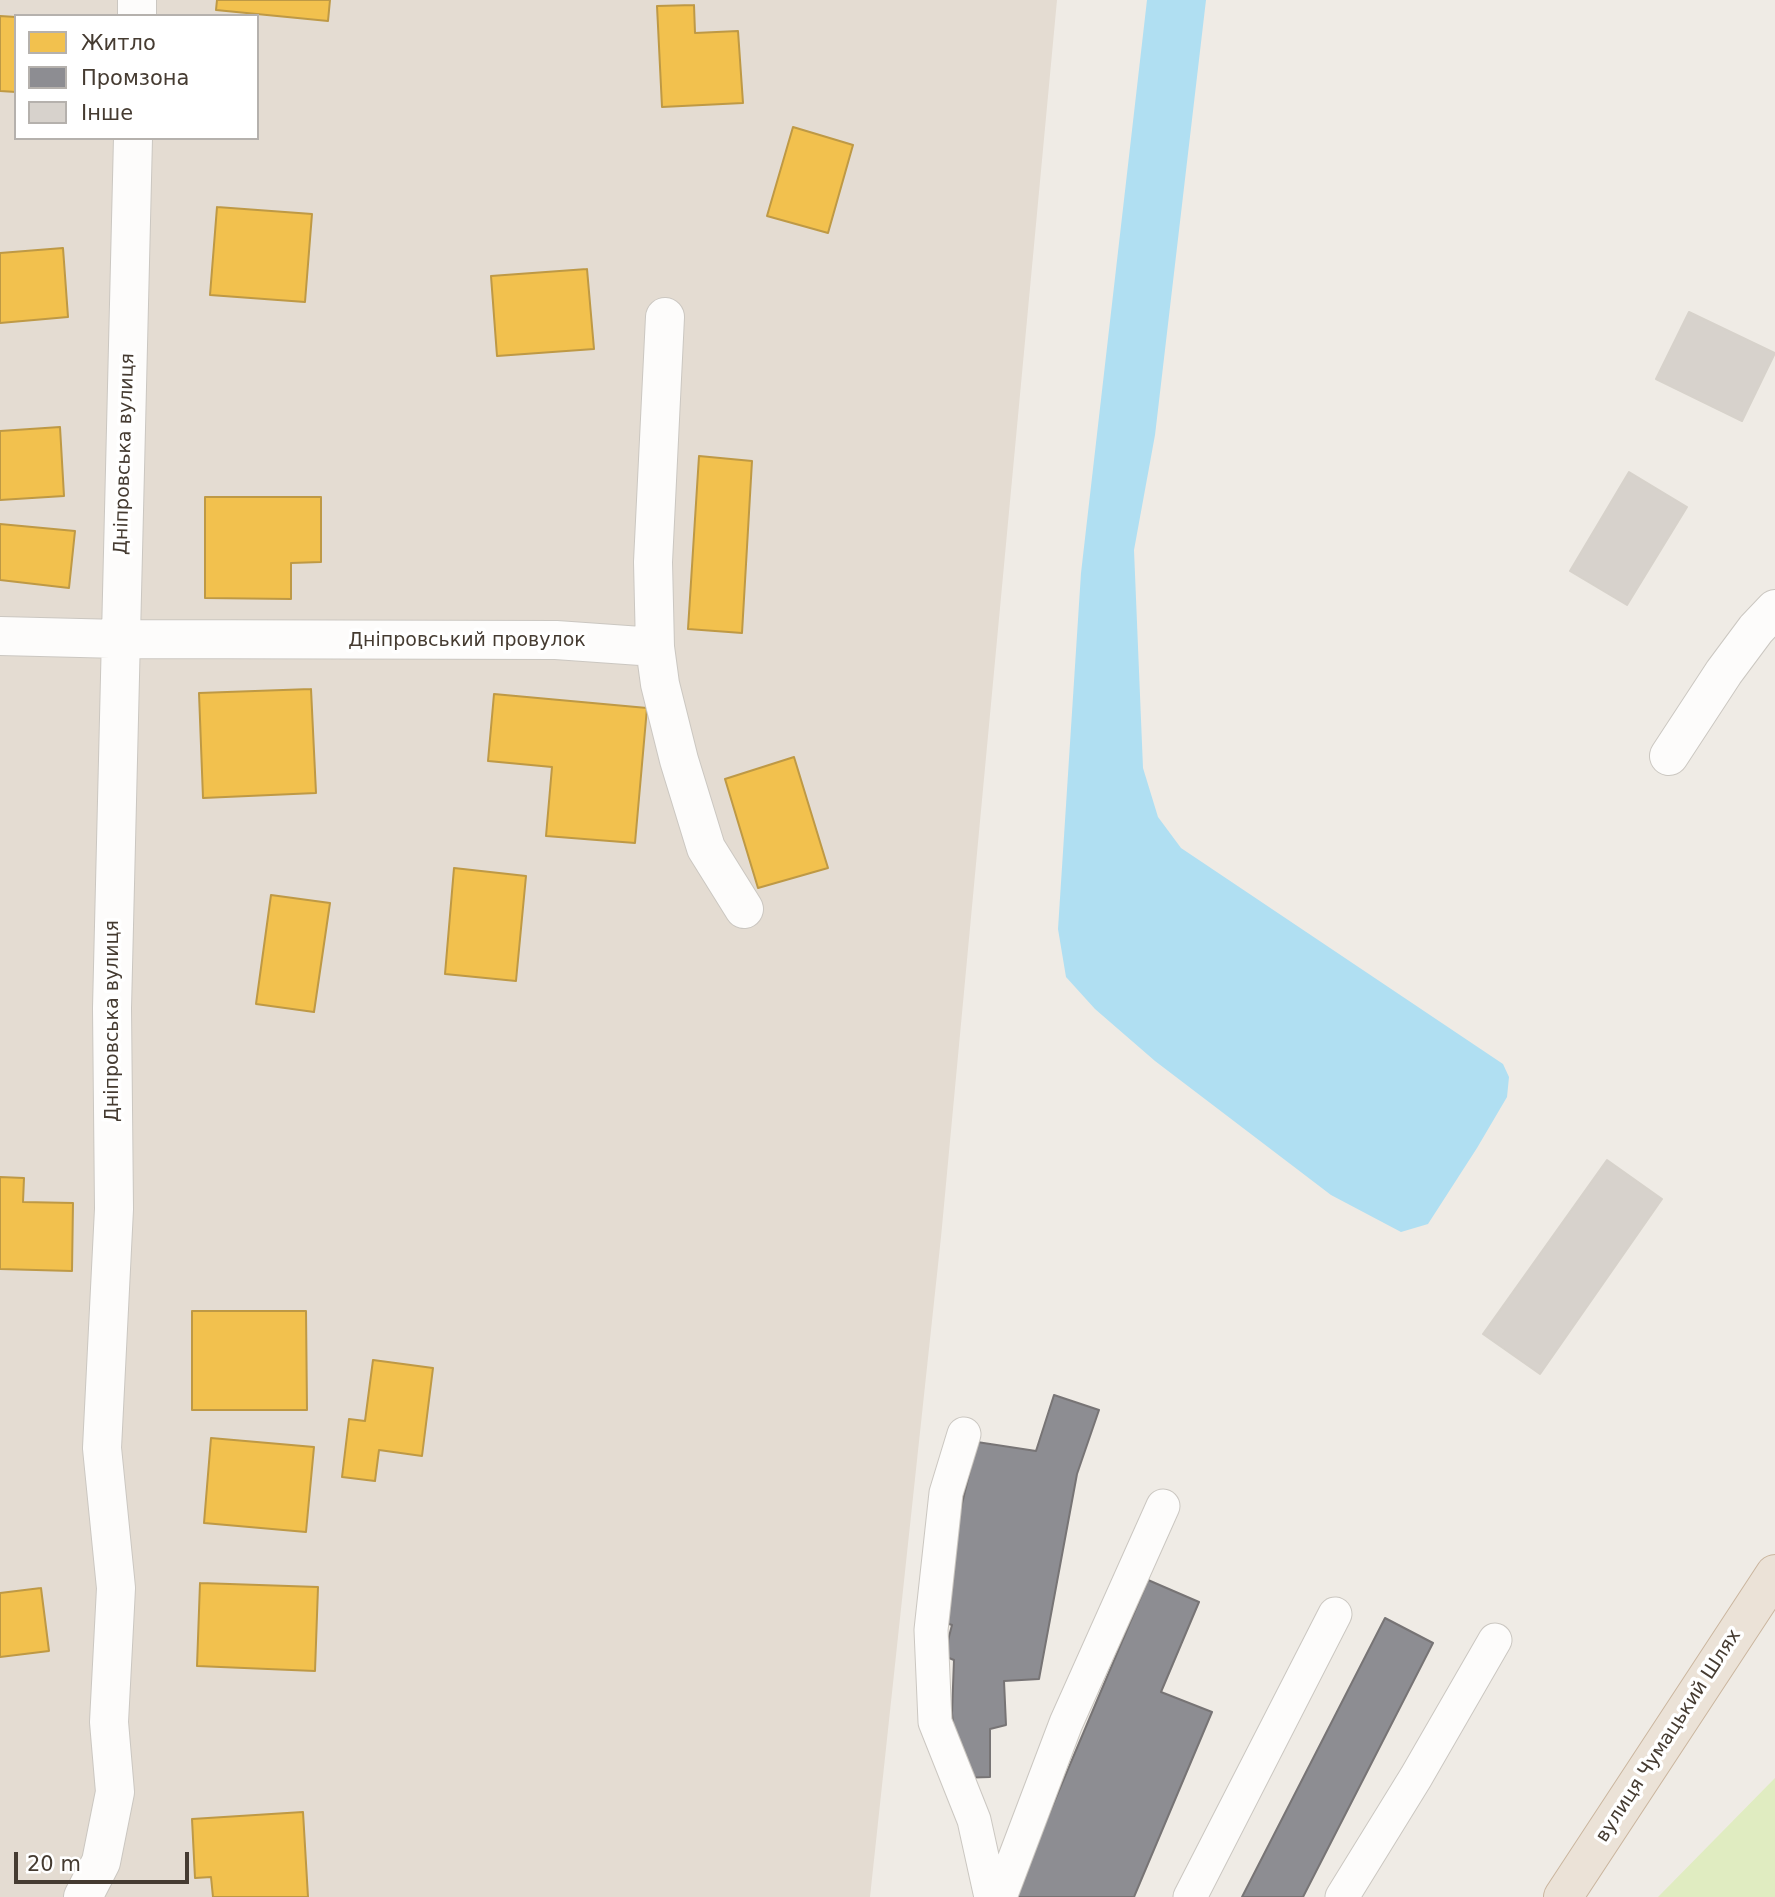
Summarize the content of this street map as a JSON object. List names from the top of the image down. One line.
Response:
{"streets":{"highway":["вулиця Чумацький Шлях"],"street":["Дніпровська вулиця","Дніпровський провулок"]},"crossings":[["Дніпровська вулиця","Дніпровський провулок"]],"legend":["Житло","Промзона","Інше"],"scale_bar":"20 m"}
